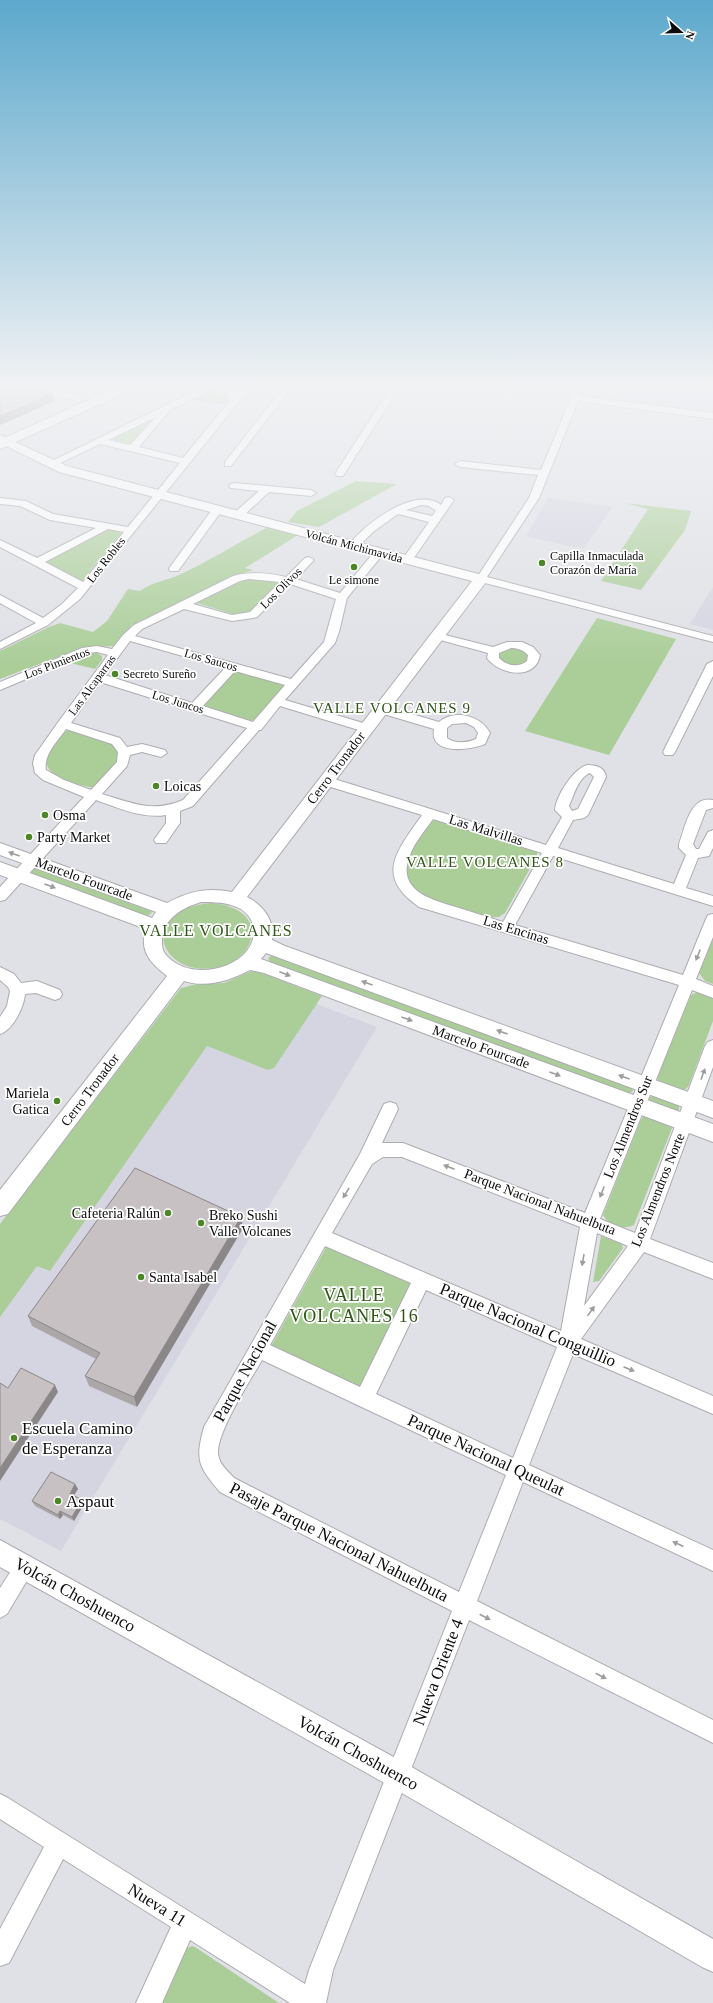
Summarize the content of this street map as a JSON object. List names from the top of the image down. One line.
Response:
{"streets":{"street":["Volcán Michimavida","Los Robles","Los Olivos","Los Saucos","Los Pimientos","Las Alcaparras","Los Juncos","Cerro Tronador","Las Malvillas","Marcelo Fourcade","Las Encinas","Los Almendros Sur","Los Almendros Norte","Parque Nacional Nahuelbuta","Parque Nacional Conguillio","Parque Nacional","Parque Nacional Queulat","Pasaje Parque Nacional Nahuelbuta","Volcán Choshuenco","Nueva Oriente 4","Nueva 11"]},"crossings":[["Volcán Michimavida","Los Robles"],["Volcán Michimavida","Las Alcaparras"],["Volcán Michimavida","Cerro Tronador"],["Los Olivos","Las Alcaparras"],["Los Saucos","Las Alcaparras"],["Los Pimientos","Las Alcaparras"],["Las Alcaparras","Los Juncos"],["Cerro Tronador","Las Malvillas"],["Cerro Tronador","Marcelo Fourcade"],["Las Malvillas","Las Encinas"],["Marcelo Fourcade","Los Almendros Sur"],["Marcelo Fourcade","Los Almendros Norte"],["Las Encinas","Los Almendros Sur"],["Los Almendros Sur","Los Almendros Norte"],["Los Almendros Sur","Parque Nacional Nahuelbuta"],["Los Almendros Sur","Parque Nacional Conguillio"],["Los Almendros Sur","Nueva Oriente 4"],["Los Almendros Norte","Parque Nacional Nahuelbuta"],["Los Almendros Norte","Parque Nacional Conguillio"],["Los Almendros Norte","Nueva Oriente 4"],["Parque Nacional Nahuelbuta","Parque Nacional"],["Parque Nacional Conguillio","Parque Nacional"],["Parque Nacional Conguillio","Nueva Oriente 4"],["Parque Nacional","Parque Nacional Queulat"],["Parque Nacional","Pasaje Parque Nacional Nahuelbuta"],["Parque Nacional Queulat","Nueva Oriente 4"],["Pasaje Parque Nacional Nahuelbuta","Nueva Oriente 4"],["Volcán Choshuenco","Nueva Oriente 4"],["Nueva Oriente 4","Nueva 11"]],"one_way":["Los Almendros Sur","Los Almendros Norte","Parque Nacional Nahuelbuta","Parque Nacional Conguillio","Parque Nacional Queulat","Pasaje Parque Nacional Nahuelbuta"],"districts":["VALLE VOLCANES 9","VALLE VOLCANES 8","VALLE VOLCANES","VALLE VOLCANES 16"],"places":["Capilla Inmaculada Corazón de María","Le simone","Secreto Sureño","Loicas","Osma","Party Market","Mariela Gatica","Cafeteria Ralún","Breko Sushi Valle Volcanes","Santa Isabel","Escuela Camino de Esperanza","Aspaut"],"north":"right"}
